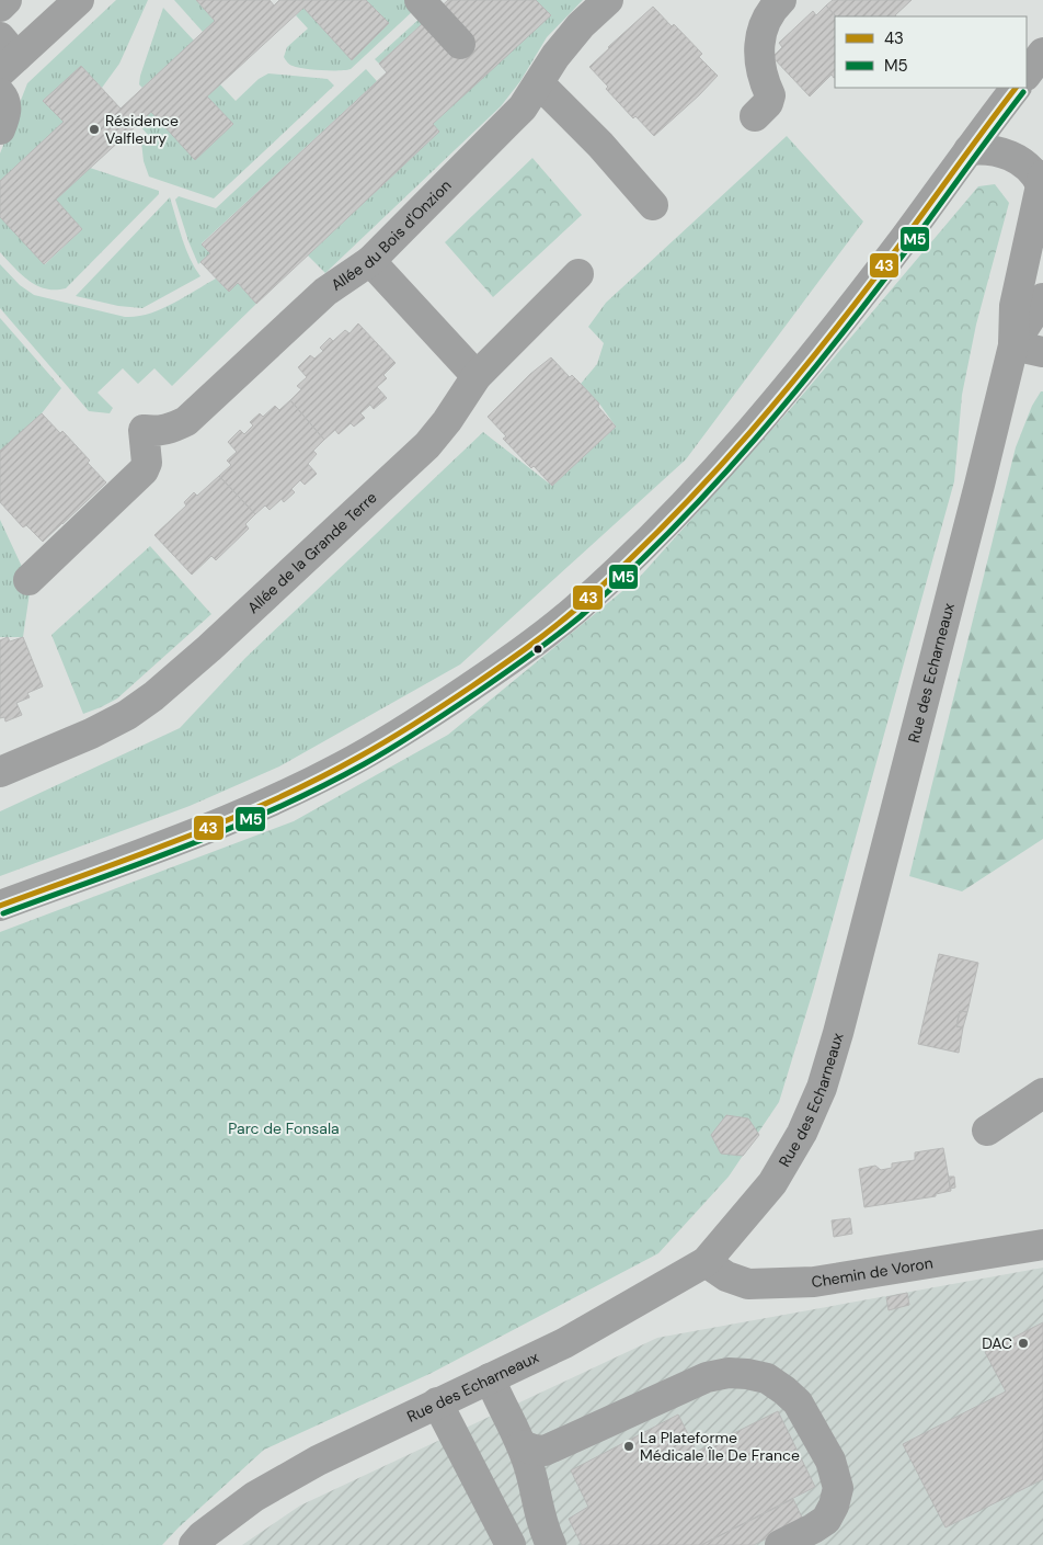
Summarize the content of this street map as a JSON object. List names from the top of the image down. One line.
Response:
{"streets":{"street":["Allée du Bois d'Onzion","Allée de la Grande Terre","Rue des Echarneaux","Chemin de Voron"]},"crossings":[["Rue des Echarneaux","Chemin de Voron"]],"parks":["Parc de Fonsala"],"places":["Résidence Valfleury","DAC","La Plateforme Médicale Île De France"],"lines":["transit line 43","transit line M5"],"legend":["43","M5"]}
